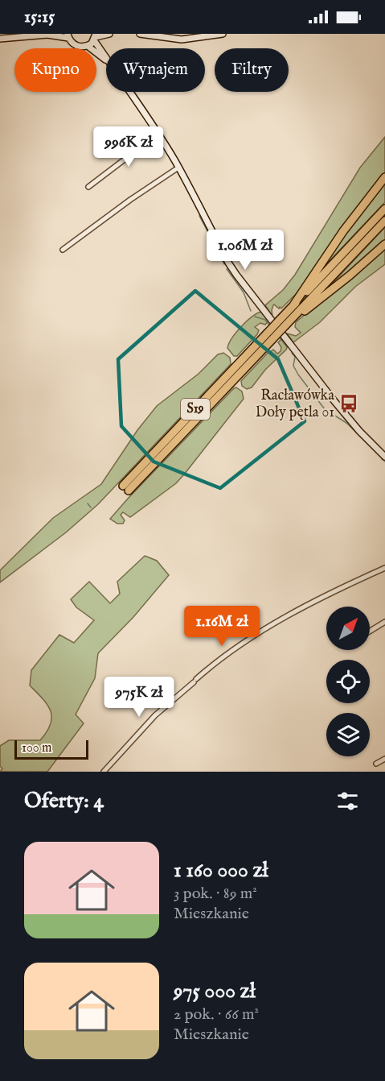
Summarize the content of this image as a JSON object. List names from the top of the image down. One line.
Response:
{"streets":{"highway":["S19"]},"places":{"bus stop":["Racławówka Doły pętla 01"]},"scale_bar":"100 m","north":"top right","page":{"status":"15:15","chip":["Kupno","Wynajem","Filtry"],"price":["996K zł","1.06M zł","1.16M zł","975K zł"],"scale":"100 m","heading":"Oferty: 4","list":[{"name":"1 160 000 zł","note":"3 pok. · 89 m² · Mieszkanie"},{"name":"975 000 zł","note":"2 pok. · 66 m² · Mieszkanie"}]}}
